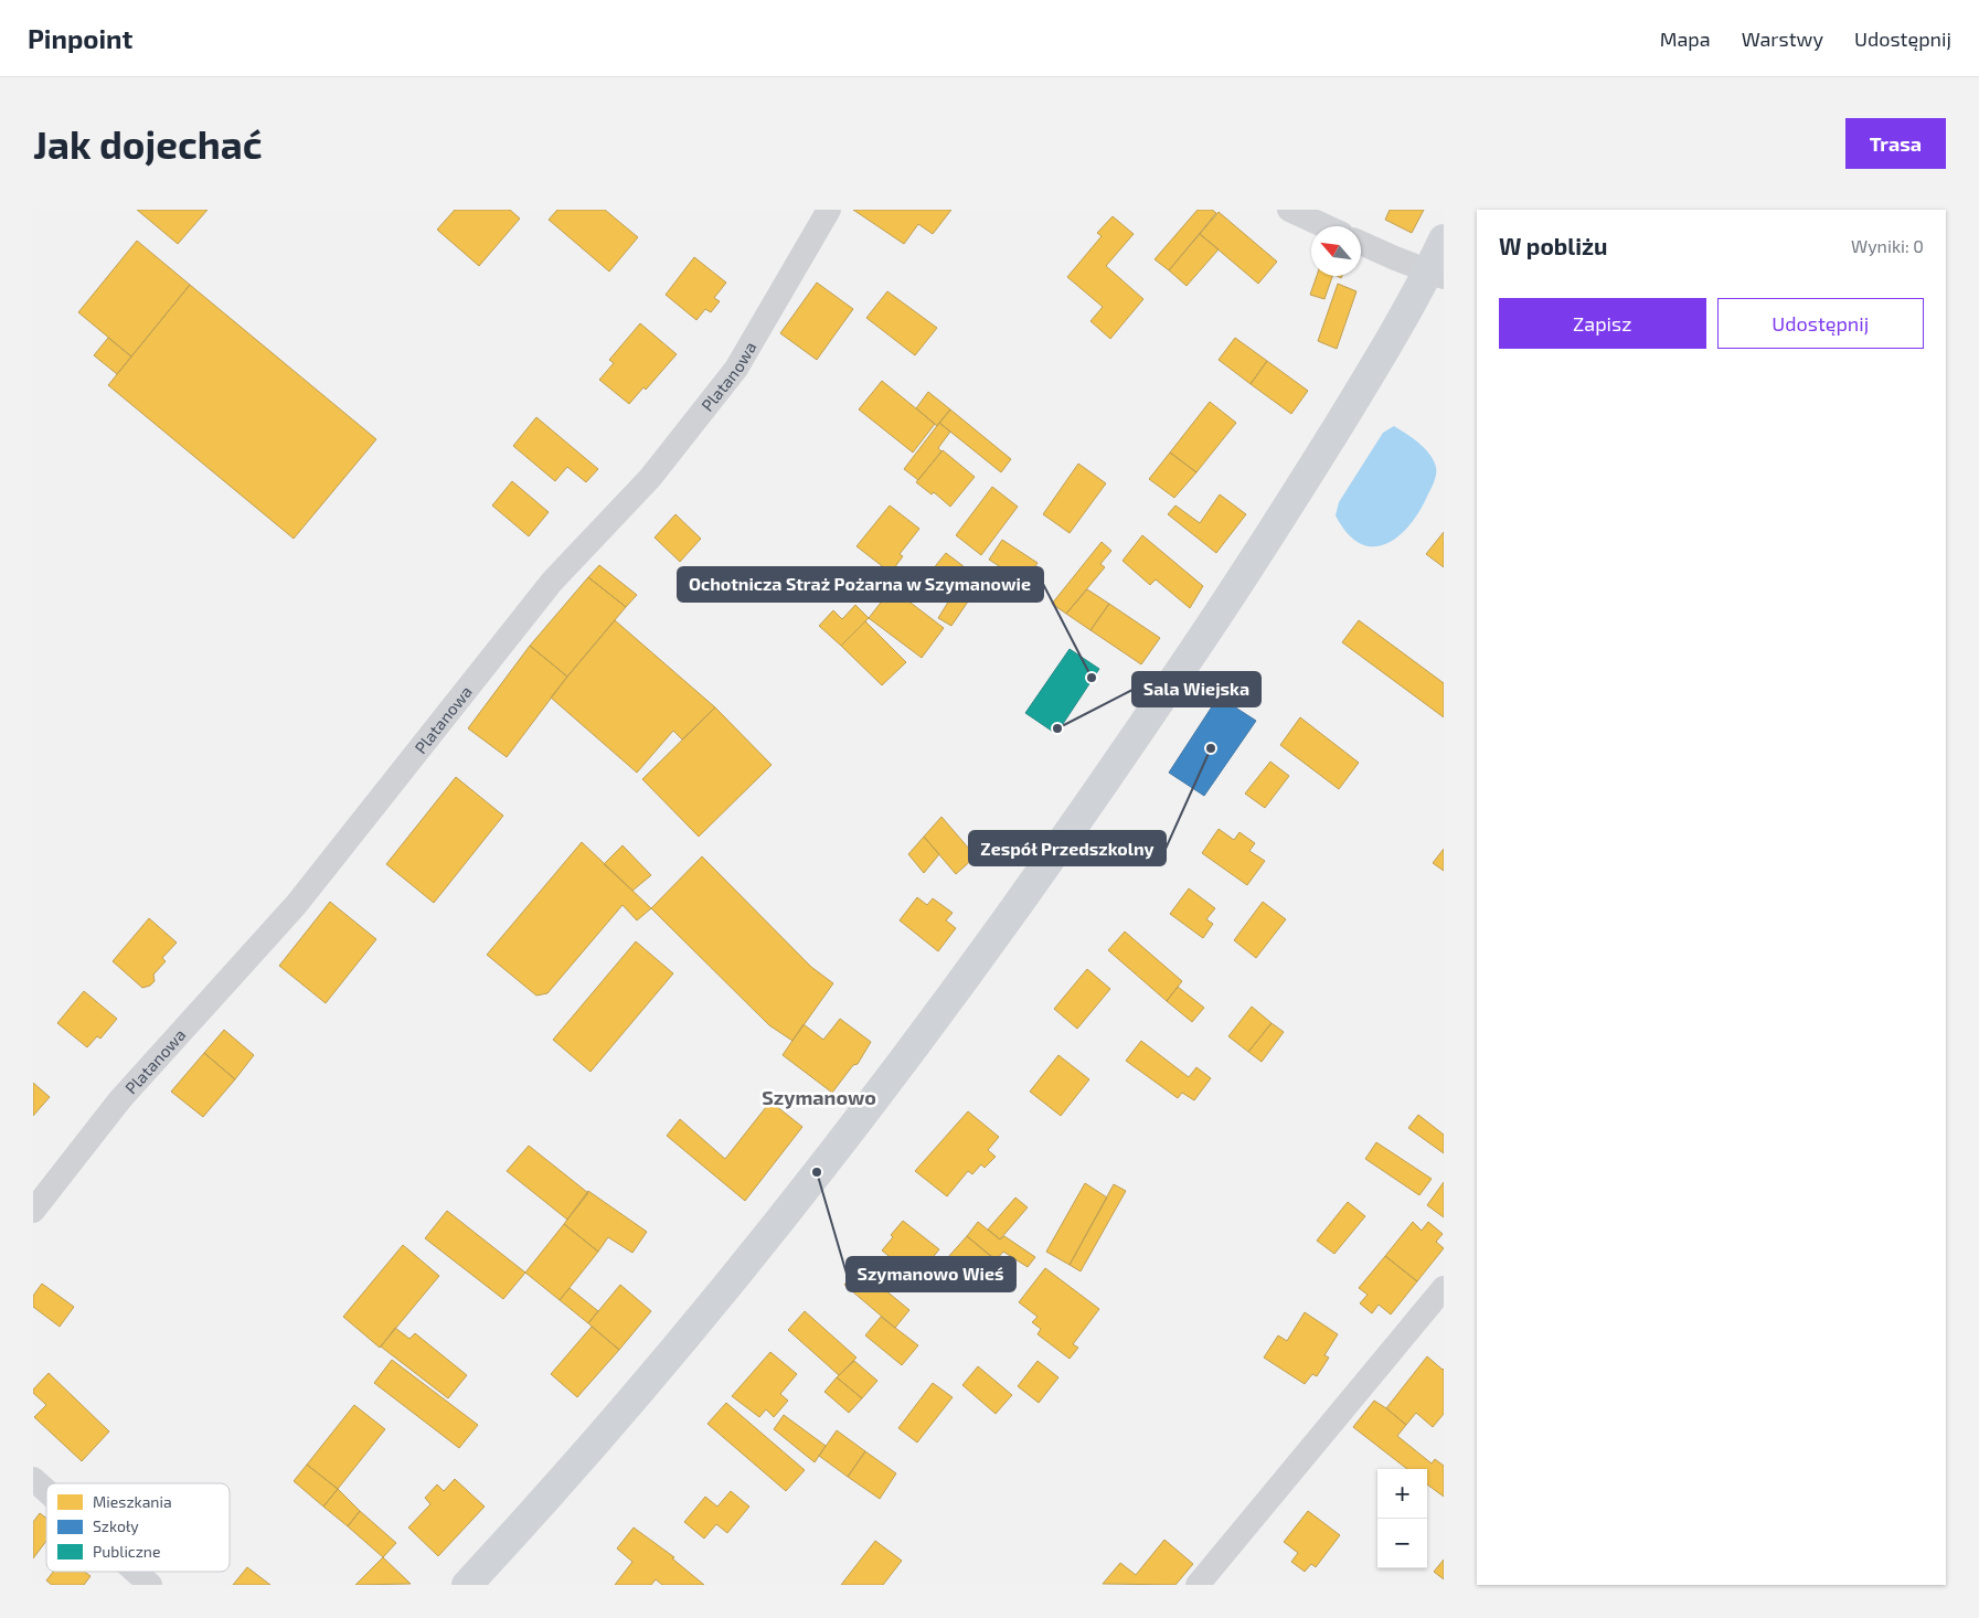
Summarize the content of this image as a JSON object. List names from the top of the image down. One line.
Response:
{"streets":{"street":["Platanowa"]},"districts":["Szymanowo"],"places":["Ochotnicza Straż Pożarna w Szymanowie","Sala Wiejska","Zespół Przedszkolny","Szymanowo Wieś"],"legend":["Mieszkania","Szkoły","Publiczne"],"north":"top left","page":{"header":"Pinpoint","nav":["Mapa","Warstwy","Udostępnij"],"buttons":["Trasa",["Zapisz","Udostępnij"]],"title":"Jak dojechać","heading":["W pobliżu","Wyniki: 0"],"map_buttons":["+","−"]}}
